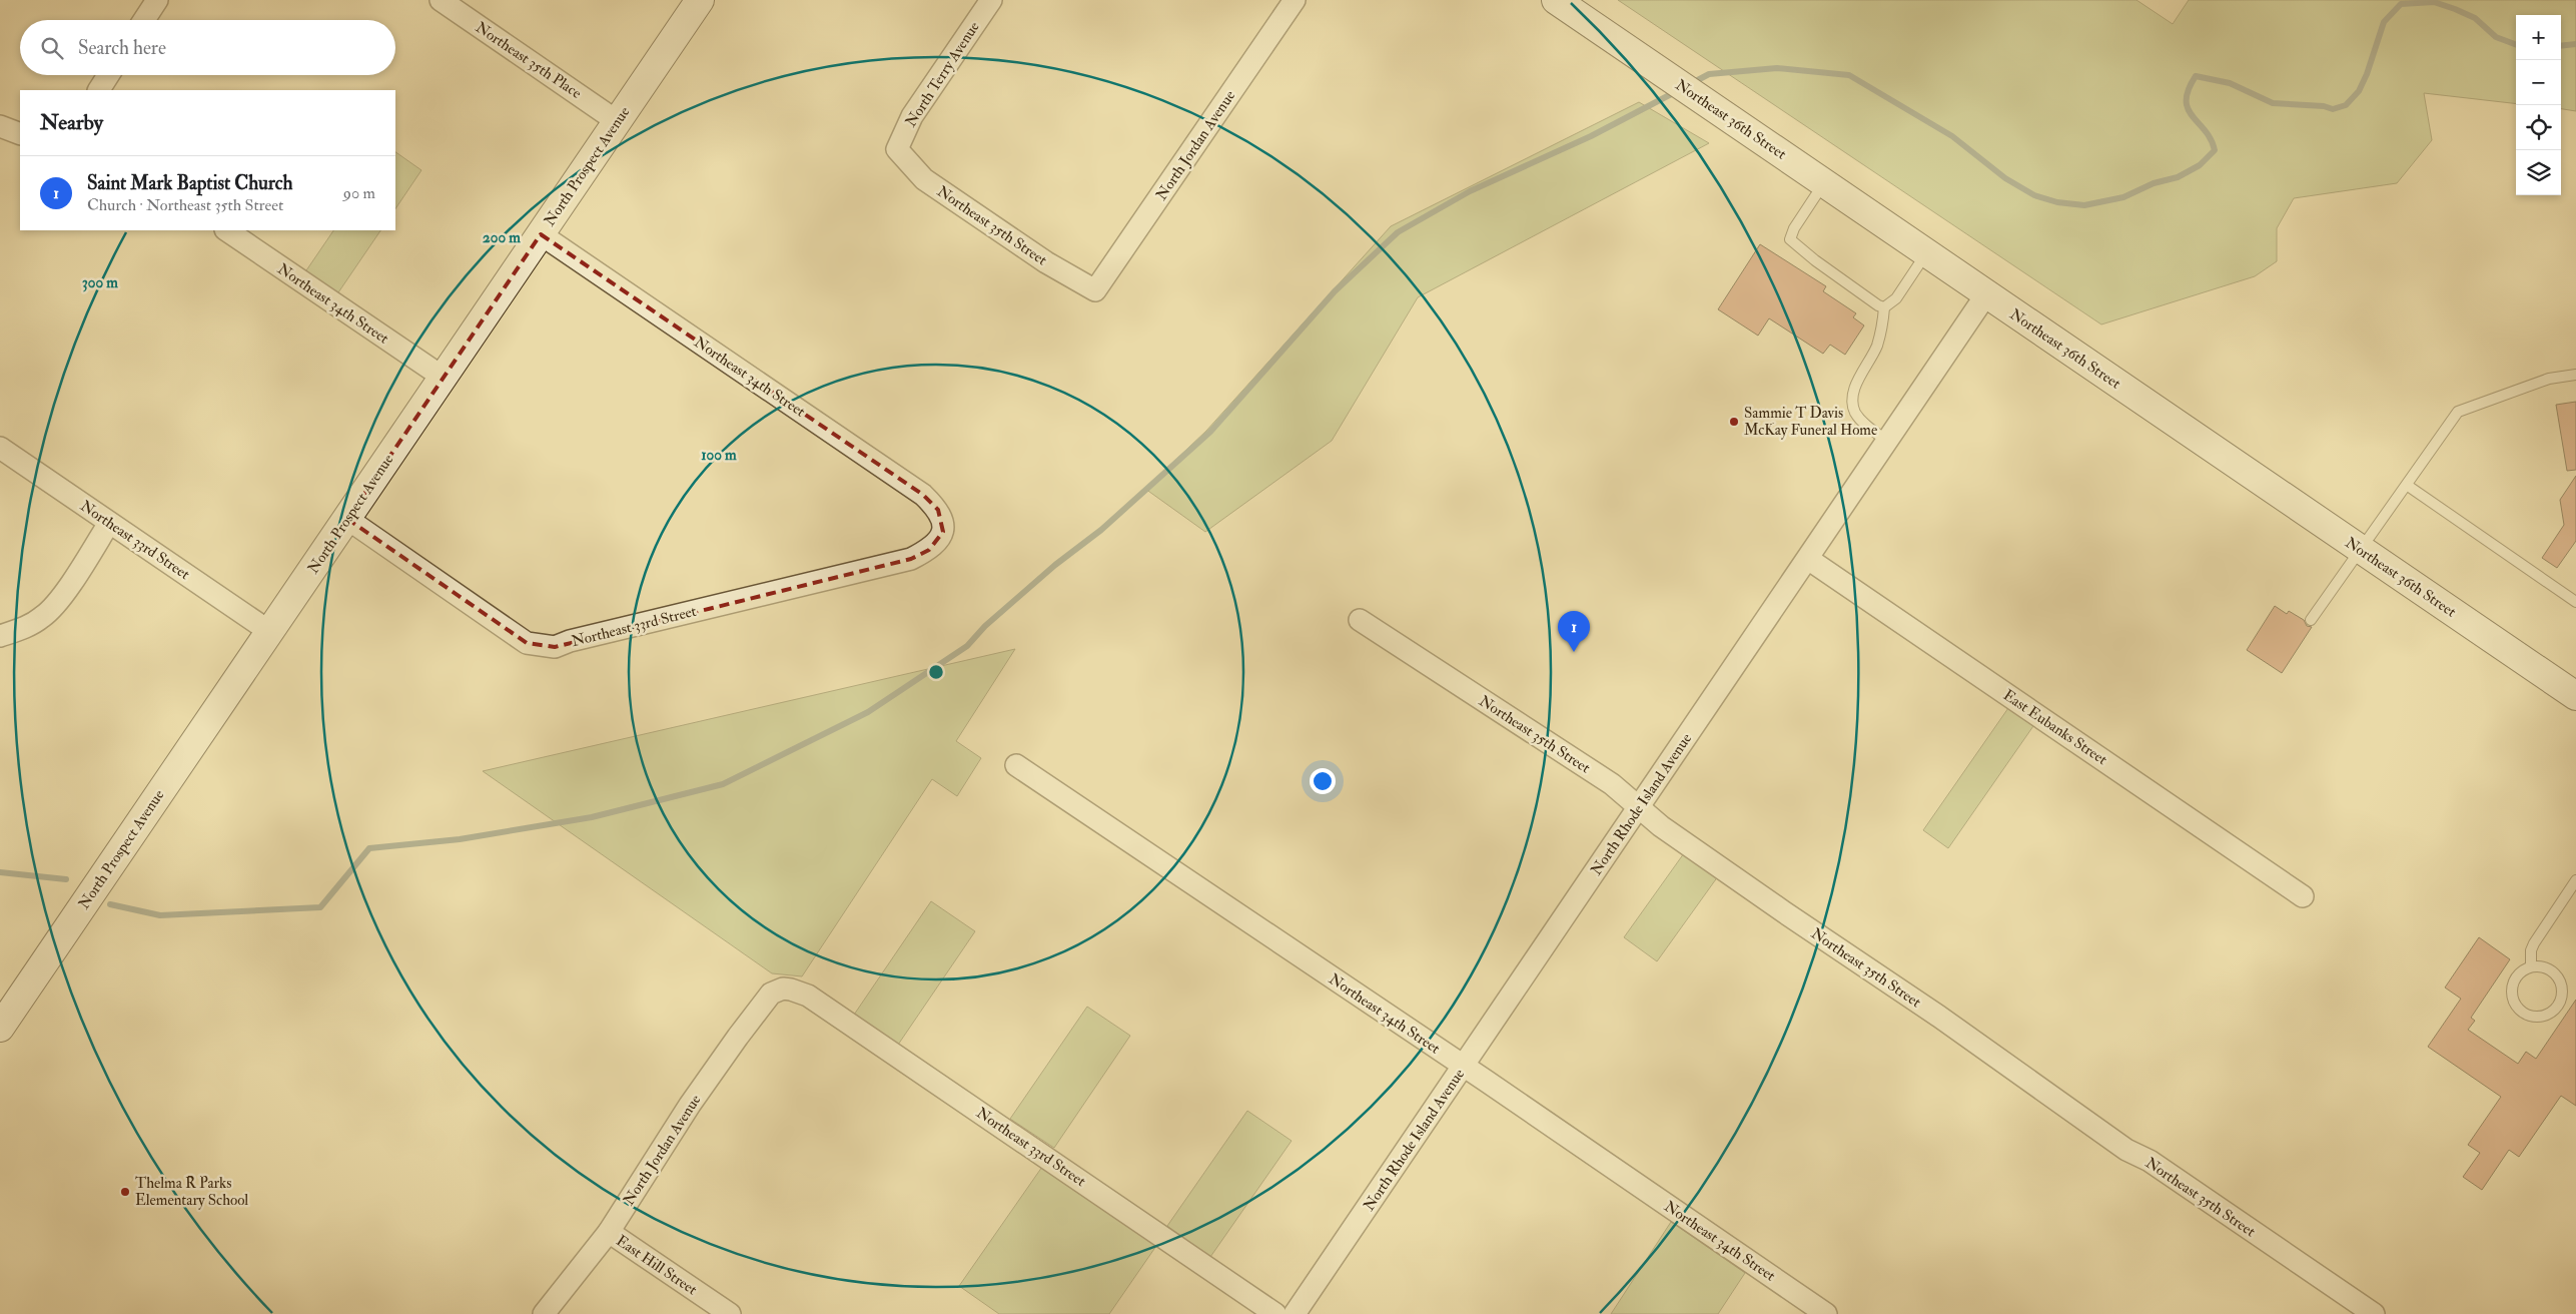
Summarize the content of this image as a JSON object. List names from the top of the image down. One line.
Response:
{"streets":{"street":["Northeast 35th Place","North Terry Avenue","Northeast 36th Street","North Jordan Avenue","North Prospect Avenue","Northeast 35th Street","Northeast 34th Street","Northeast 33rd Street","East Eubanks Street","North Rhode Island Avenue","East Hill Street"]},"crossings":[["Northeast 35th Place","North Prospect Avenue"],["North Terry Avenue","Northeast 35th Street"],["Northeast 36th Street","North Rhode Island Avenue"],["North Jordan Avenue","Northeast 35th Street"],["North Jordan Avenue","Northeast 33rd Street"],["North Jordan Avenue","East Hill Street"],["North Prospect Avenue","Northeast 34th Street"],["North Prospect Avenue","Northeast 33rd Street"],["Northeast 35th Street","North Rhode Island Avenue"],["Northeast 34th Street","Northeast 33rd Street"],["Northeast 34th Street","North Rhode Island Avenue"],["East Eubanks Street","North Rhode Island Avenue"]],"places":["Sammie T Davis McKay Funeral Home","Thelma R Parks Elementary School"],"page":{"map_buttons":["+","−"],"search":"Search here","heading":"Nearby","list":[{"mark":"1","name":"Saint Mark Baptist Church","note":"Church · Northeast 35th Street","value":"90 m"}],"pins":"1"},"rings":["200 m","300 m","100 m"]}
